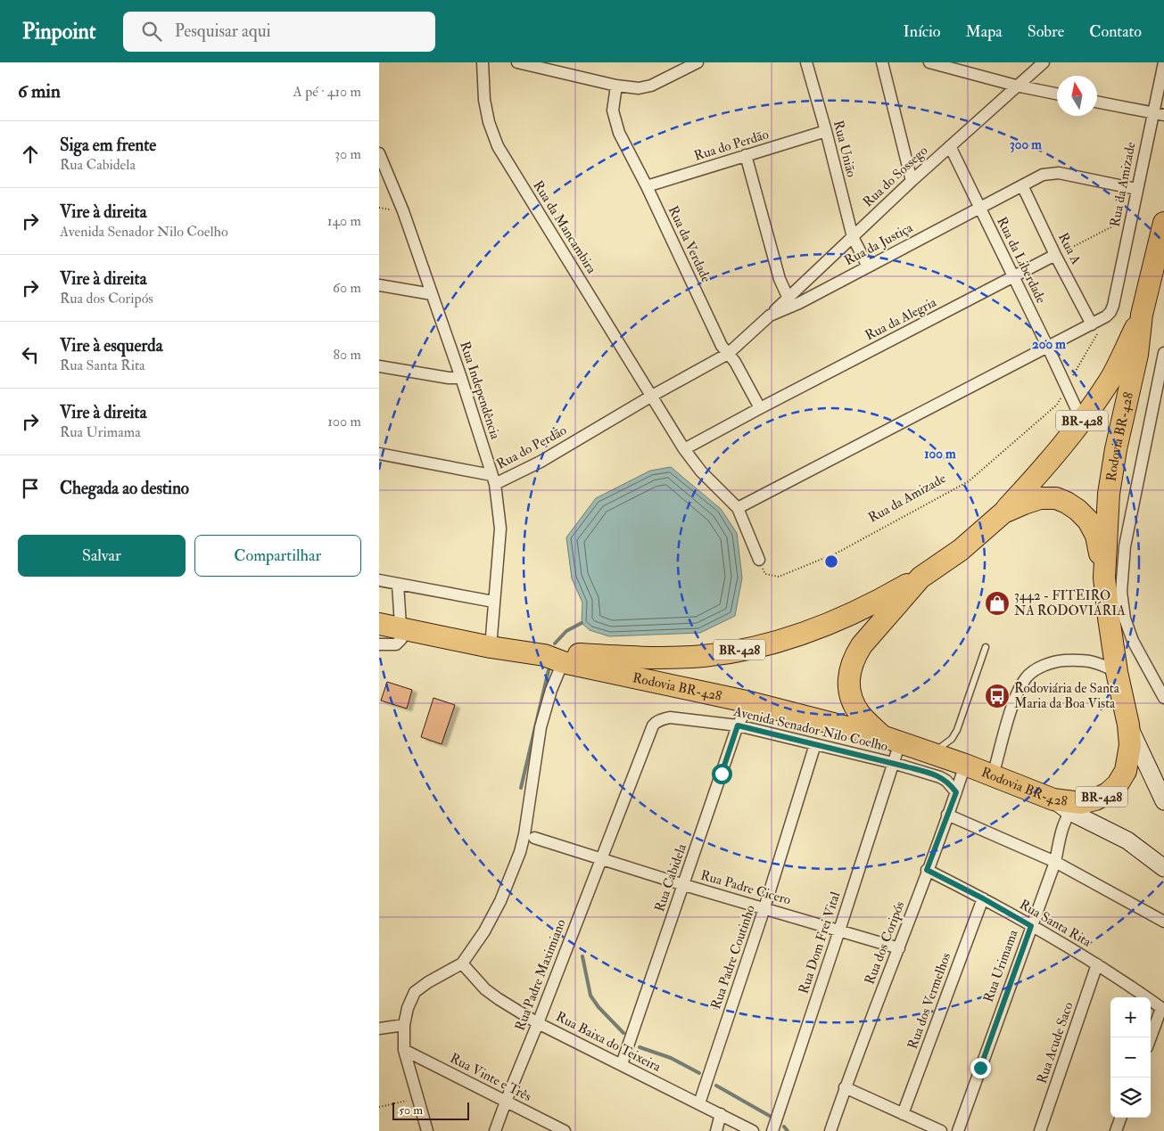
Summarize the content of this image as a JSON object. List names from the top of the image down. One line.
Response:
{"streets":{"highway":["BR-428","Rodovia BR-428"],"street":["Rua do Perdão","Rua União","Rua do Sossego","Rua da Amizade","Rua da Mancambira","Rua da Verdade","Rua da Justiça","Rua A","Rua da Liberdade","Rua da Alegria","Rua Independência","Avenida Senador Nilo Coelho","Rua Cabidela","Rua Padre Cicero","Rua Santa Rita","Rua Dom Frei Vital","Rua dos Coripós","Rua Padre Coutinho","Rua Urimama","Rua Padre Maximiano","Rua dos Vermelhos","Rua Baixa do Teixeira","Rua Acude Saco","Rua Vinte e Três"]},"crossings":[["Rua do Perdão","Rua União"],["Rua do Perdão","Rua da Mancambira"],["Rua do Perdão","Rua da Verdade"],["Rua do Perdão","Rua da Justiça"],["Rua do Perdão","Rua Independência"],["Rua União","Rua do Sossego"],["Rua União","Rua da Justiça"],["Rua do Sossego","Rua da Justiça"],["Rua do Sossego","Rua da Liberdade"],["Rua da Amizade","Rua da Mancambira"],["Rua da Amizade","Rua da Justiça"],["Rua da Amizade","Rua A"],["Rua da Amizade","Rua da Liberdade"],["Rua da Mancambira","Rua da Justiça"],["Rua da Mancambira","Rua da Alegria"],["Rua da Verdade","Rua da Justiça"],["Rua da Verdade","Rua da Alegria"],["Rua da Justiça","Rua A"],["Rua da Justiça","Rua da Liberdade"],["Rua A","Rua da Alegria"],["Rua da Liberdade","Rua da Alegria"],["Rua da Liberdade","Rodovia BR-428"],["Rua Independência","Rodovia BR-428"],["BR-428","Rodovia BR-428"],["Rodovia BR-428","Rua Cabidela"],["Rodovia BR-428","Rua Dom Frei Vital"],["Rodovia BR-428","Rua dos Coripós"],["Avenida Senador Nilo Coelho","Rua Cabidela"],["Avenida Senador Nilo Coelho","Rua Dom Frei Vital"],["Avenida Senador Nilo Coelho","Rua dos Coripós"],["Avenida Senador Nilo Coelho","Rua Padre Coutinho"],["Avenida Senador Nilo Coelho","Rua Padre Maximiano"],["Rua Cabidela","Rua Padre Cicero"],["Rua Cabidela","Rua Baixa do Teixeira"],["Rua Padre Cicero","Rua Dom Frei Vital"],["Rua Padre Cicero","Rua dos Coripós"],["Rua Padre Cicero","Rua Padre Coutinho"],["Rua Padre Cicero","Rua Padre Maximiano"],["Rua Santa Rita","Rua dos Coripós"],["Rua Santa Rita","Rua Urimama"],["Rua Santa Rita","Rua dos Vermelhos"],["Rua Santa Rita","Rua Acude Saco"],["Rua Padre Coutinho","Rua Baixa do Teixeira"],["Rua Padre Maximiano","Rua Baixa do Teixeira"],["Rua Padre Maximiano","Rua Vinte e Três"]],"places":{"shop":["3442 - FITEIRO NA RODOVIÁRIA"],"bus stop":["Rodoviária de Santa Maria da Boa Vista"]},"scale_bar":"50 m","north":"top","page":{"header":"Pinpoint","search":"Pesquisar aqui","nav":["Início","Mapa","Sobre","Contato"],"heading":["6 min","A pé · 410 m"],"list":[["Siga em frente","Rua Cabidela","30 m"],["Vire à direita","Avenida Senador Nilo Coelho","140 m"],["Vire à direita","Rua dos Coripós","60 m"],["Vire à esquerda","Rua Santa Rita","80 m"],["Vire à direita","Rua Urimama","100 m"],"Chegada ao destino"],"buttons":["Salvar","Compartilhar"],"map_buttons":["+","−"],"scale":"50 m"},"rings":["300 m","200 m","100 m"]}
